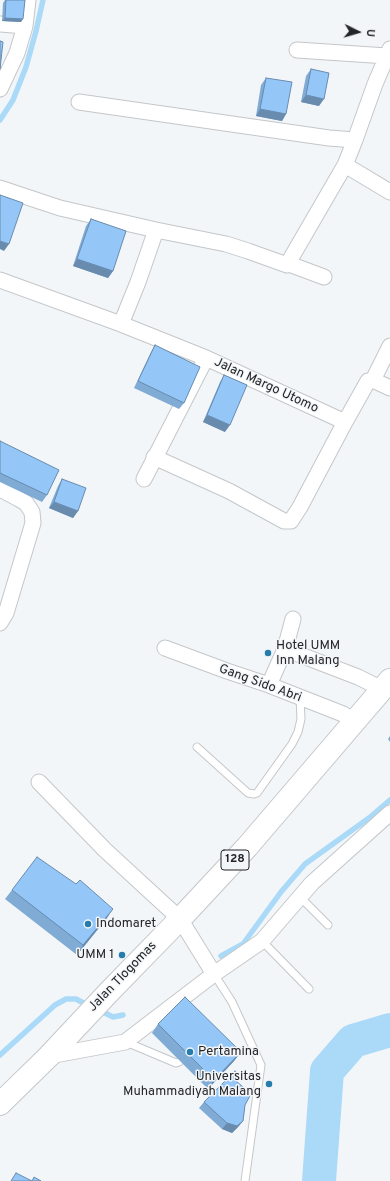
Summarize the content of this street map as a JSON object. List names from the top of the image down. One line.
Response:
{"streets":{"main road":["128","Jalan Tlogomas"],"street":["Jalan Margo Utomo","Gang Sido Abri"]},"crossings":[["Gang Sido Abri","Jalan Tlogomas"]],"places":["Hotel UMM Inn Malang","Indomaret","UMM 1","Pertamina","Universitas Muhammadiyah Malang"],"north":"right"}
